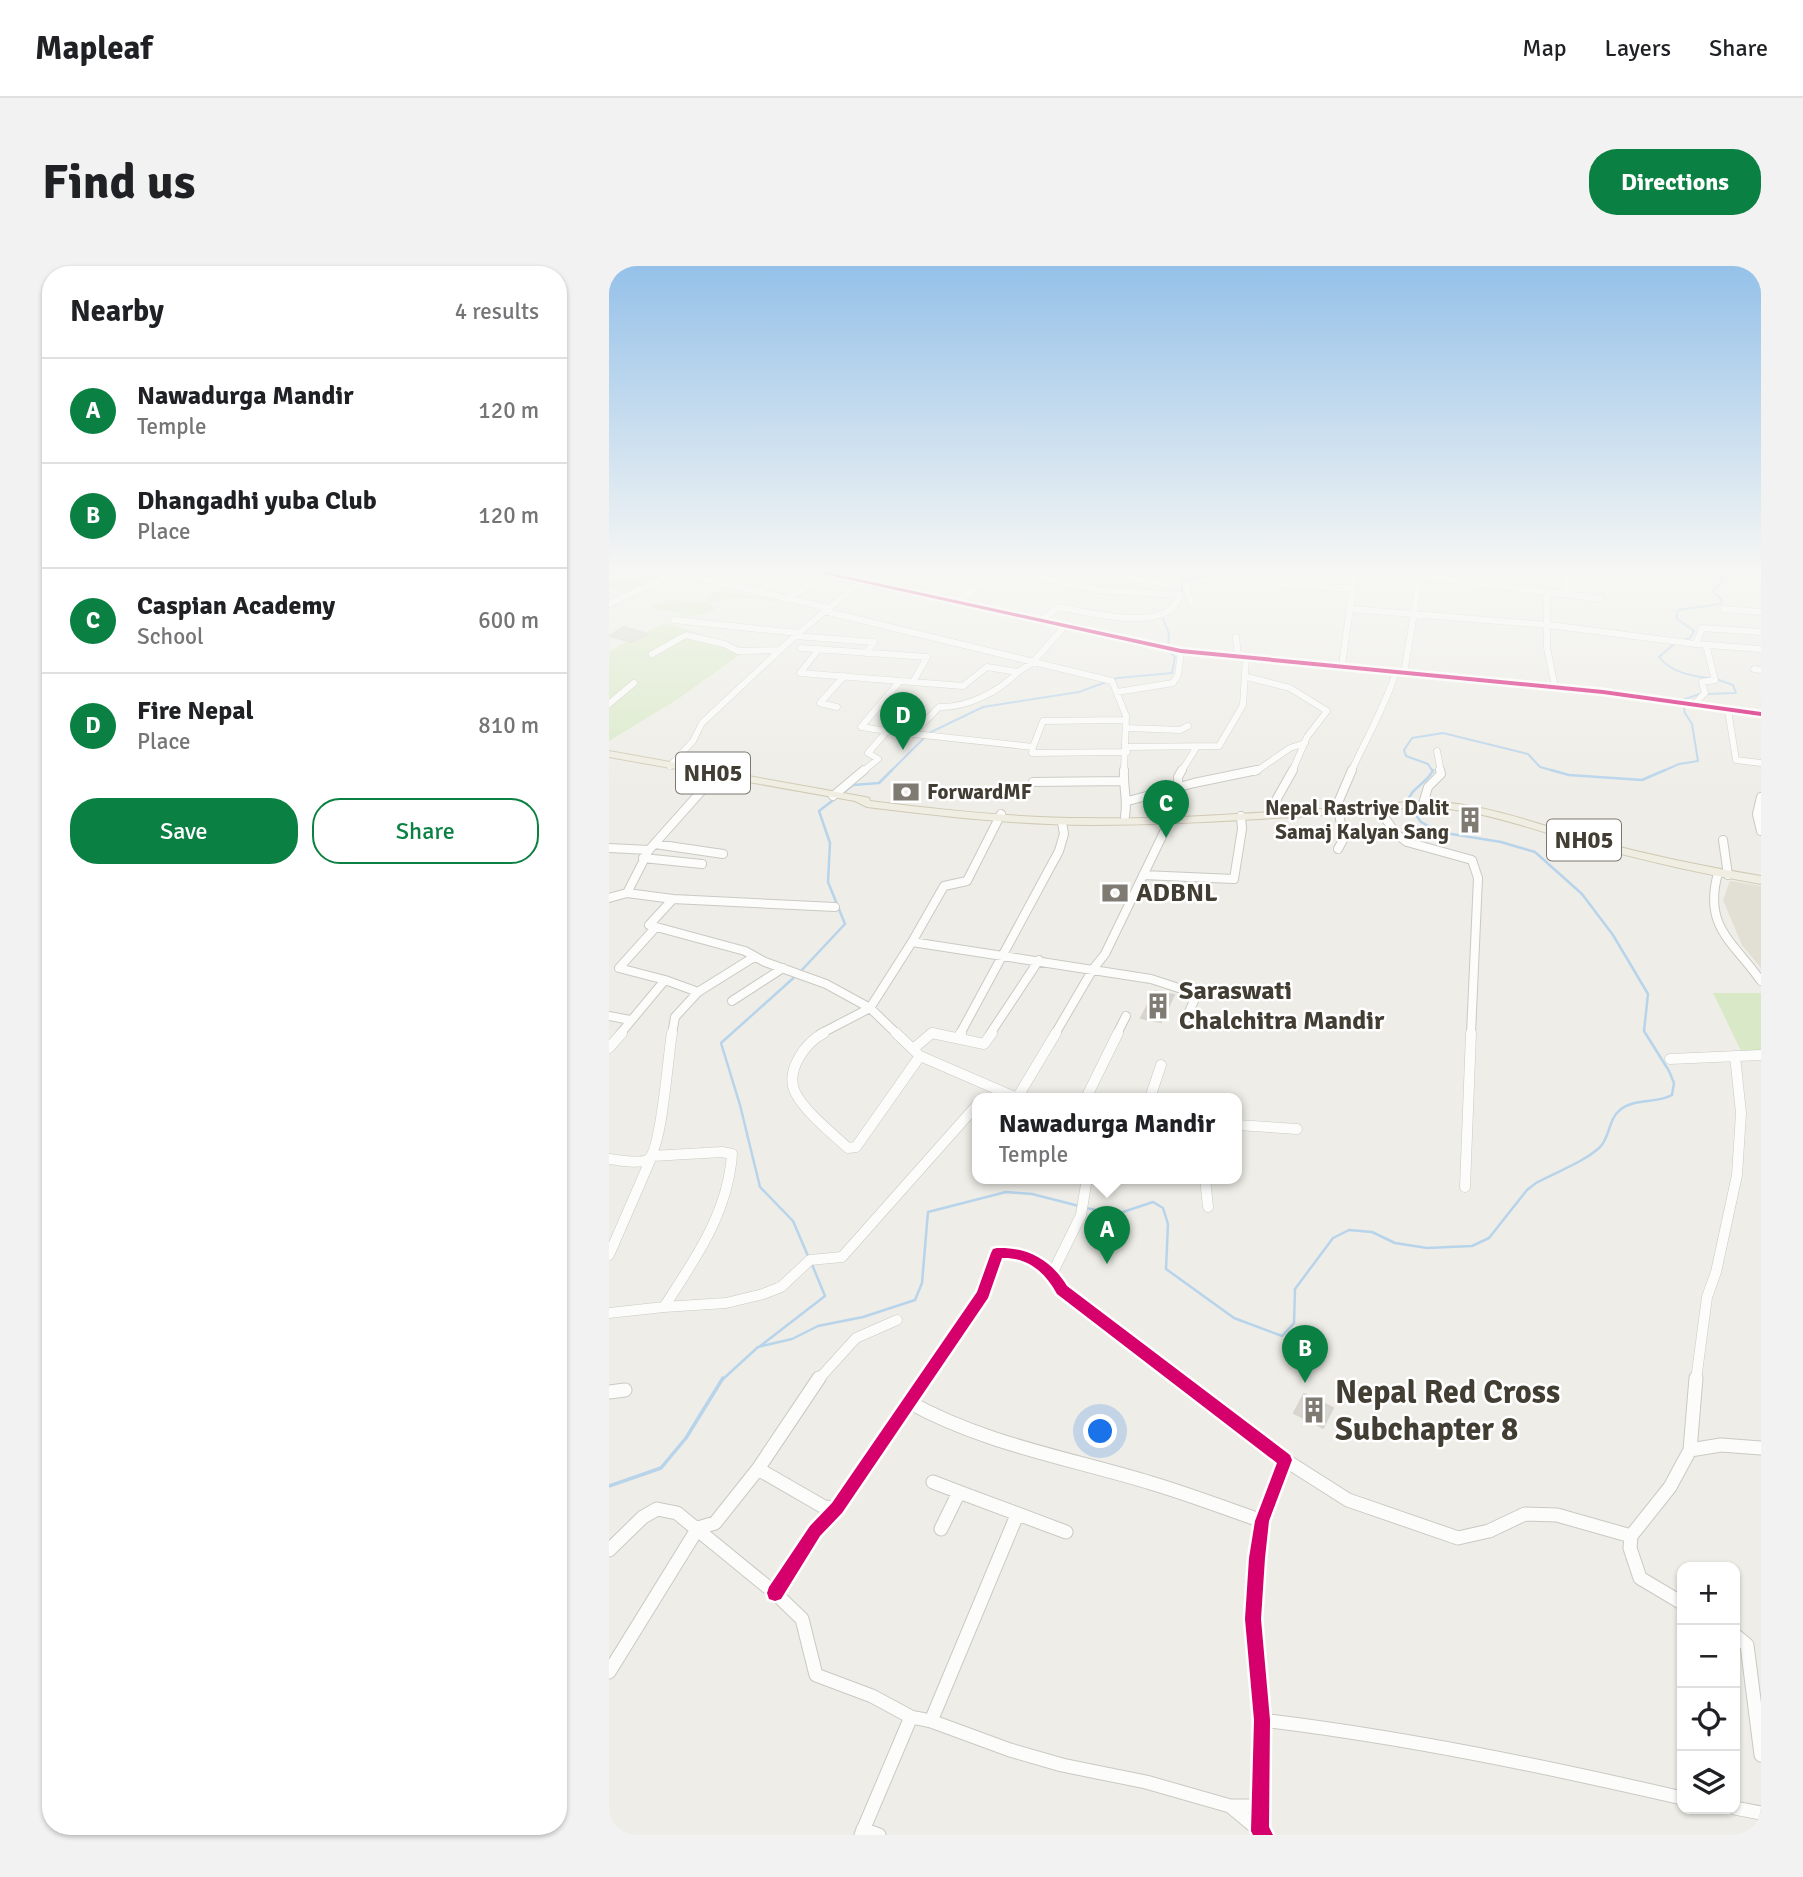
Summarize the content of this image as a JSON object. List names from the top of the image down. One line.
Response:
{"streets":{"main road":["NH05"]},"places":{"bank":["ForwardMF","ADBNL"],"building":["Nepal Rastriye Dalit Samaj Kalyan Sang","Saraswati Chalchitra Mandir","Nepal Red Cross Subchapter 8"]},"page":{"header":"Mapleaf","nav":["Map","Layers","Share"],"buttons":["Directions",["Save","Share"]],"title":"Find us","heading":["Nearby","4 results"],"list":[{"mark":"A","name":"Nawadurga Mandir","note":"Temple","value":"120 m"},{"mark":"B","name":"Dhangadhi yuba Club","note":"Place","value":"120 m"},{"mark":"C","name":"Caspian Academy","note":"School","value":"600 m"},{"mark":"D","name":"Fire Nepal","note":"Place","value":"810 m"}],"pins":["D","C","A","B"],"popup":["Nawadurga Mandir","Temple"],"map_buttons":["+","−"]}}
